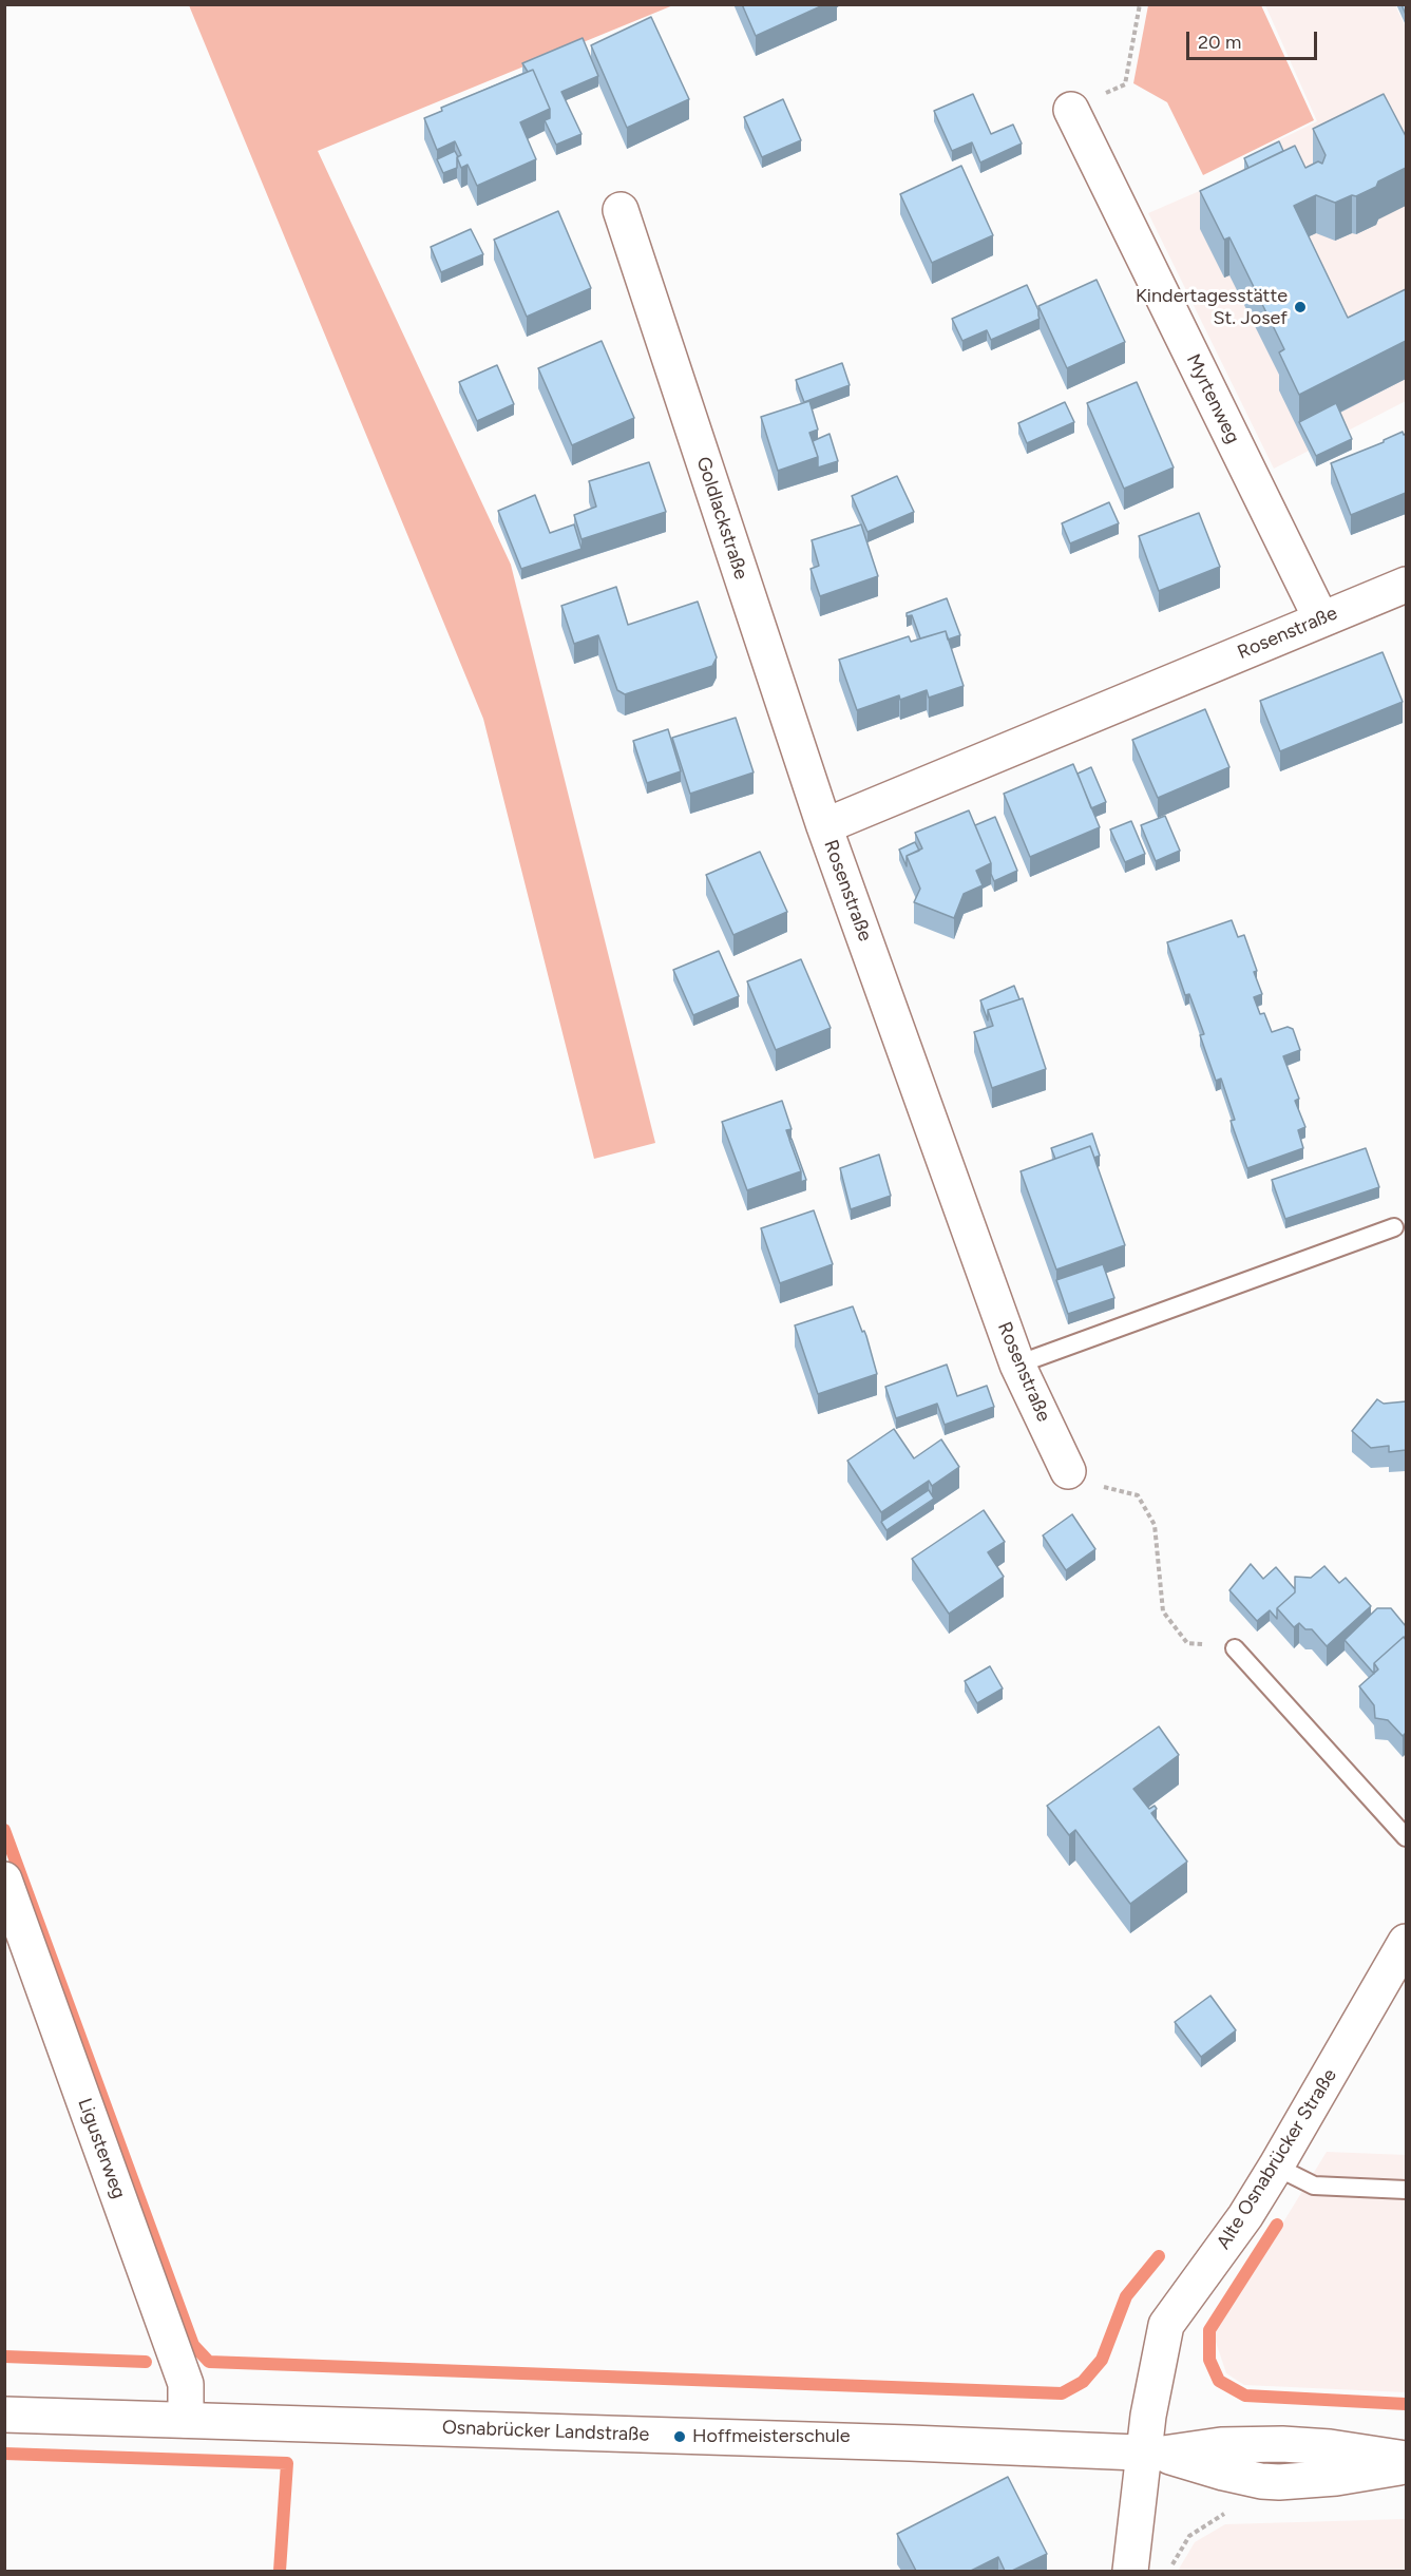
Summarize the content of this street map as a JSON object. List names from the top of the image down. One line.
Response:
{"streets":{"street":["Myrtenweg","Goldlackstraße","Rosenstraße","Ligusterweg","Alte Osnabrücker Straße","Osnabrücker Landstraße"]},"crossings":[["Myrtenweg","Rosenstraße"],["Goldlackstraße","Rosenstraße"],["Ligusterweg","Osnabrücker Landstraße"],["Alte Osnabrücker Straße","Osnabrücker Landstraße"]],"places":["Kindertagesstätte St. Josef","Hoffmeisterschule"],"scale_bar":"20 m"}
